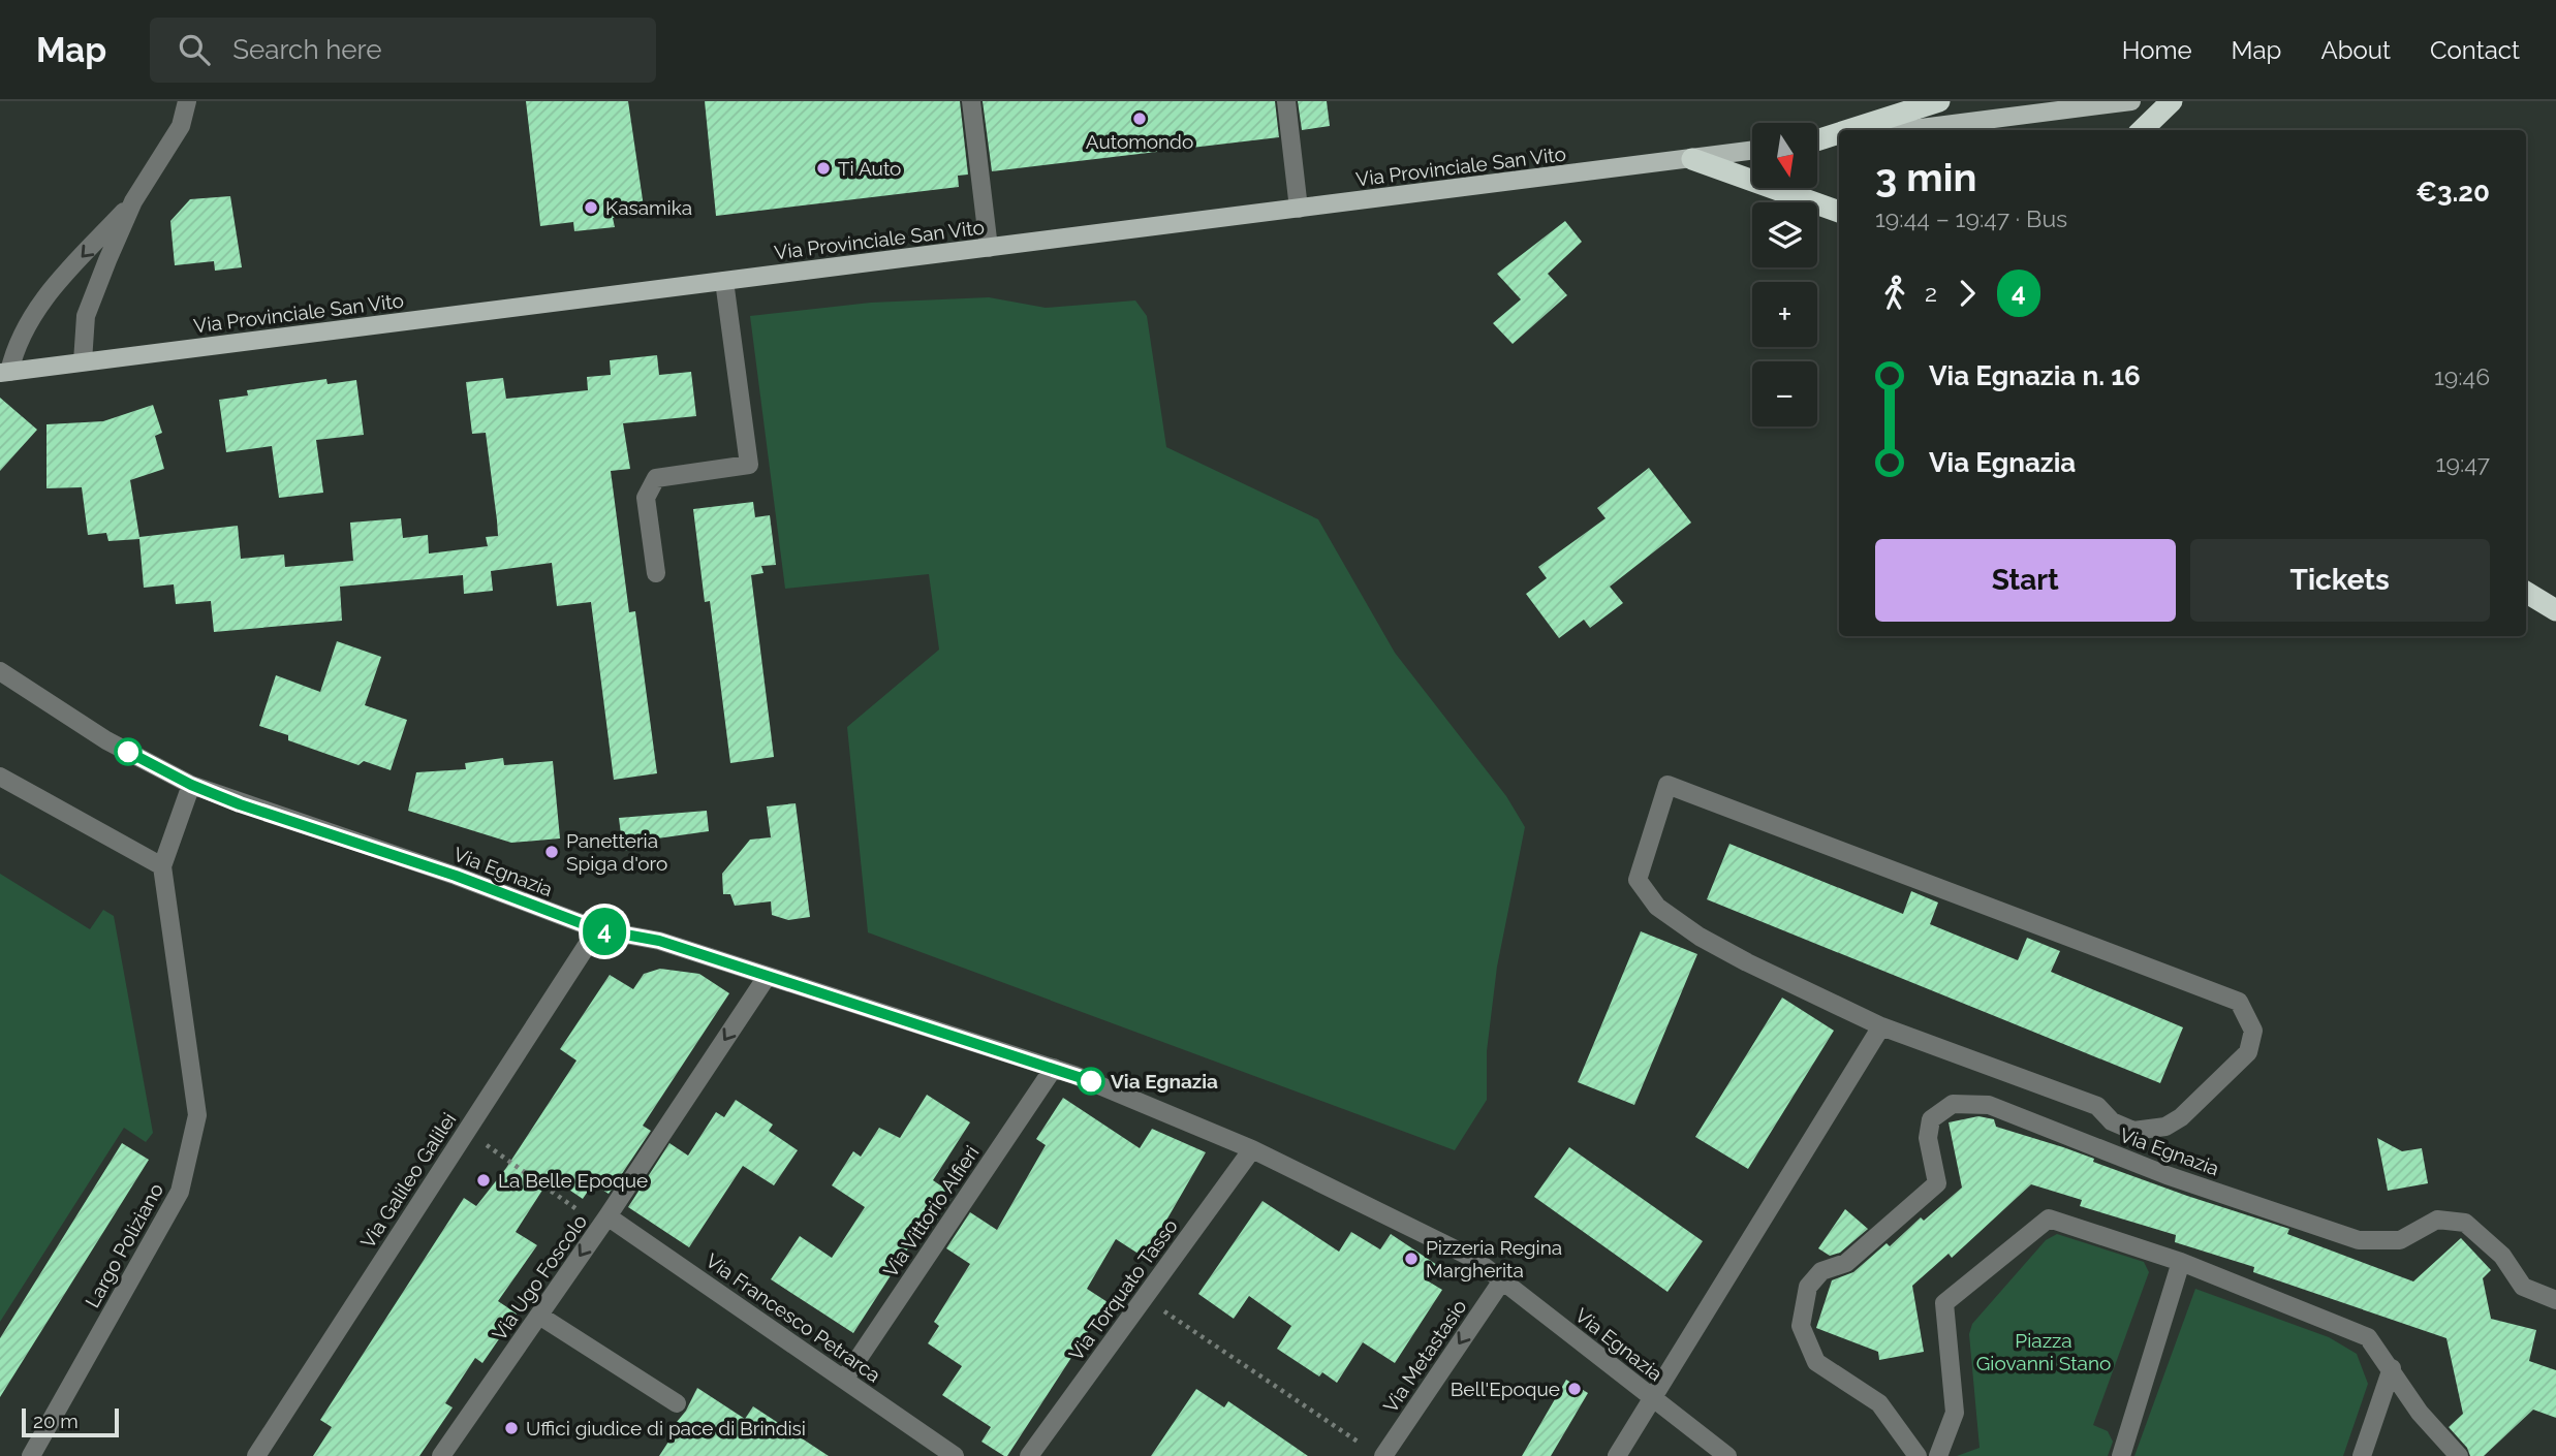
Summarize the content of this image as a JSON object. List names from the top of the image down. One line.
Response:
{"streets":{"main road":["Via Provinciale San Vito"],"street":["Via Egnazia","Via Galileo Galilei","Via Vittorio Alfieri","Largo Poliziano","Via Ugo Foscolo","Via Torquato Tasso","Via Francesco Petrarca","Via Metastasio"]},"crossings":[["Via Egnazia","Via Galileo Galilei"],["Via Egnazia","Via Vittorio Alfieri"],["Via Egnazia","Largo Poliziano"],["Via Egnazia","Via Ugo Foscolo"],["Via Egnazia","Via Torquato Tasso"],["Via Egnazia","Via Metastasio"],["Via Vittorio Alfieri","Via Francesco Petrarca"],["Via Ugo Foscolo","Via Francesco Petrarca"]],"one_way":["Via Ugo Foscolo","Via Metastasio"],"parks":["Piazza Giovanni Stano"],"places":["Automondo","Ti Auto","Kasamika","Panetteria Spiga d'oro","Via Egnazia","La Belle Epoque","Pizzeria Regina Margherita","Bell'Epoque","Uffici giudice di pace di Brindisi"],"lines":["bus line 4"],"scale_bar":"20 m","north":"bottom","page":{"header":"Map","search":"Search here","nav":["Home","Map","About","Contact"],"on_map":"4","map_buttons":["+","−"],"heading":["3 min","19:44 – 19:47 · Bus","€3.20"],"legs":["2","4"],"list":[{"name":"Via Egnazia n. 16","value":"19:46"},{"name":"Via Egnazia","value":"19:47"}],"buttons":["Start","Tickets"],"scale":"20 m"}}
